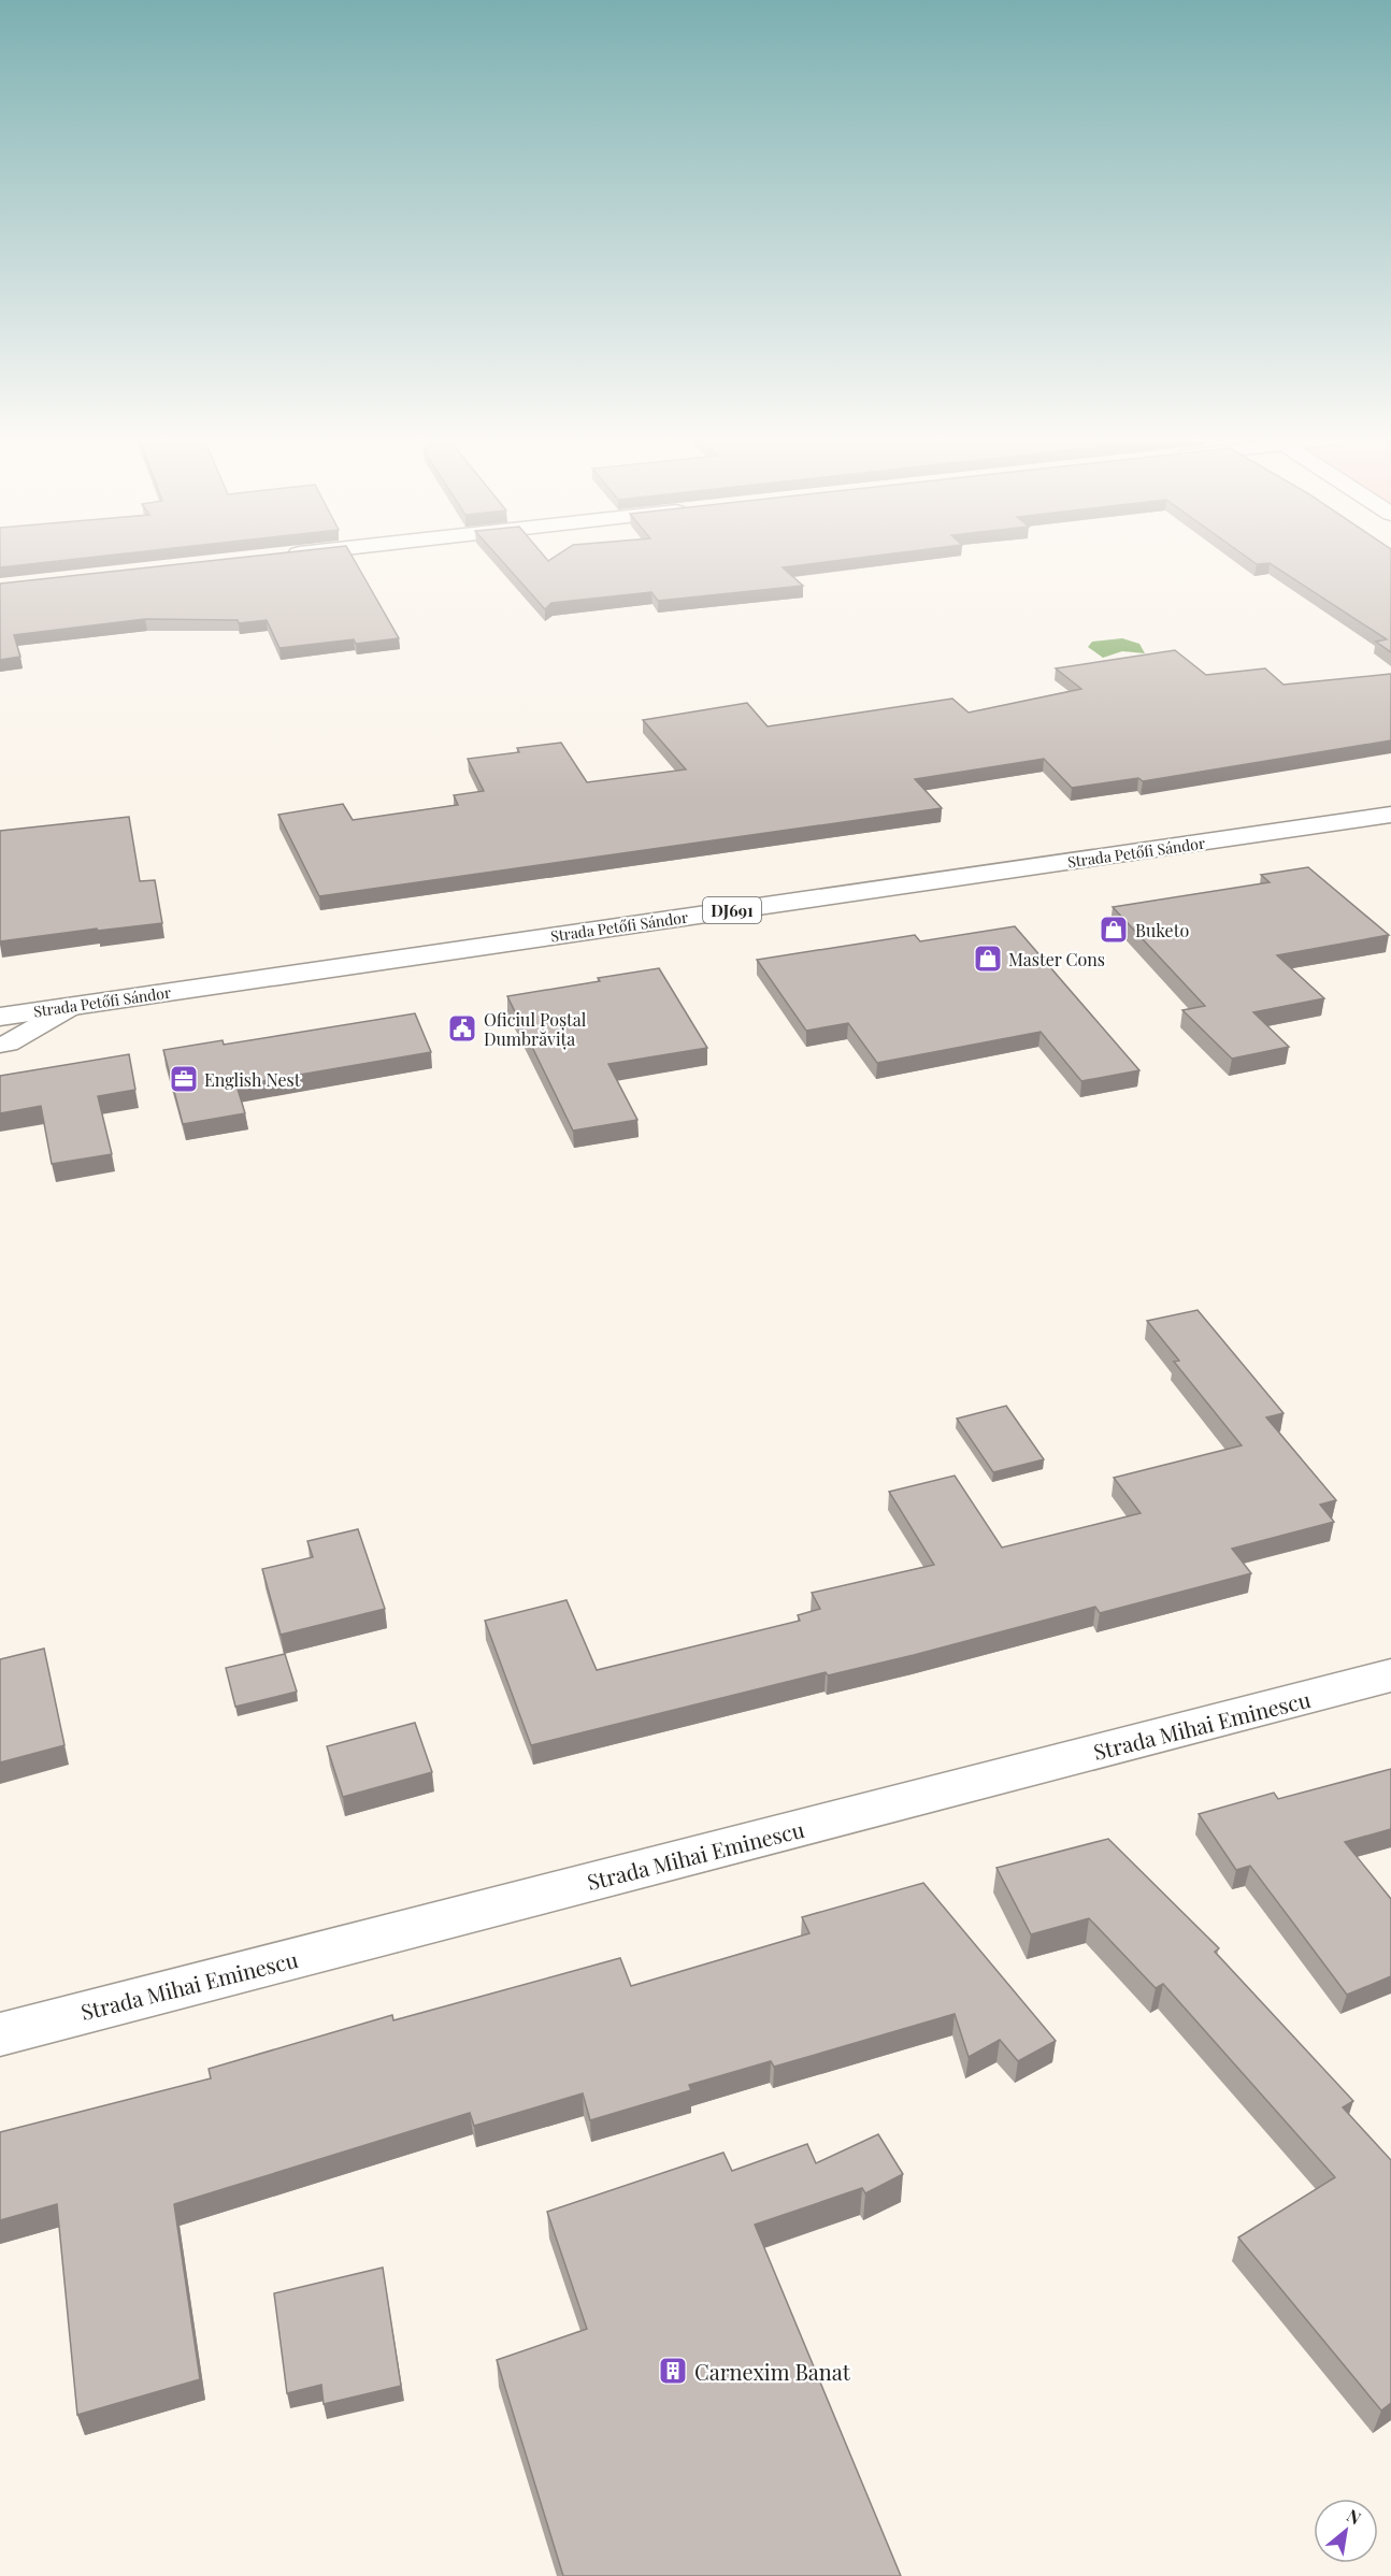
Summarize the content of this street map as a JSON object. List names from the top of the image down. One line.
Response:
{"streets":{"street":["Strada Petőfi Sándor","DJ691","Strada Mihai Eminescu"]},"places":{"shop":["Buketo","Master Cons"],"public building":["Oficiul Poștal Dumbrăvița"],"office":["English Nest"],"building":["Carnexim Banat"]},"north":"top right"}
